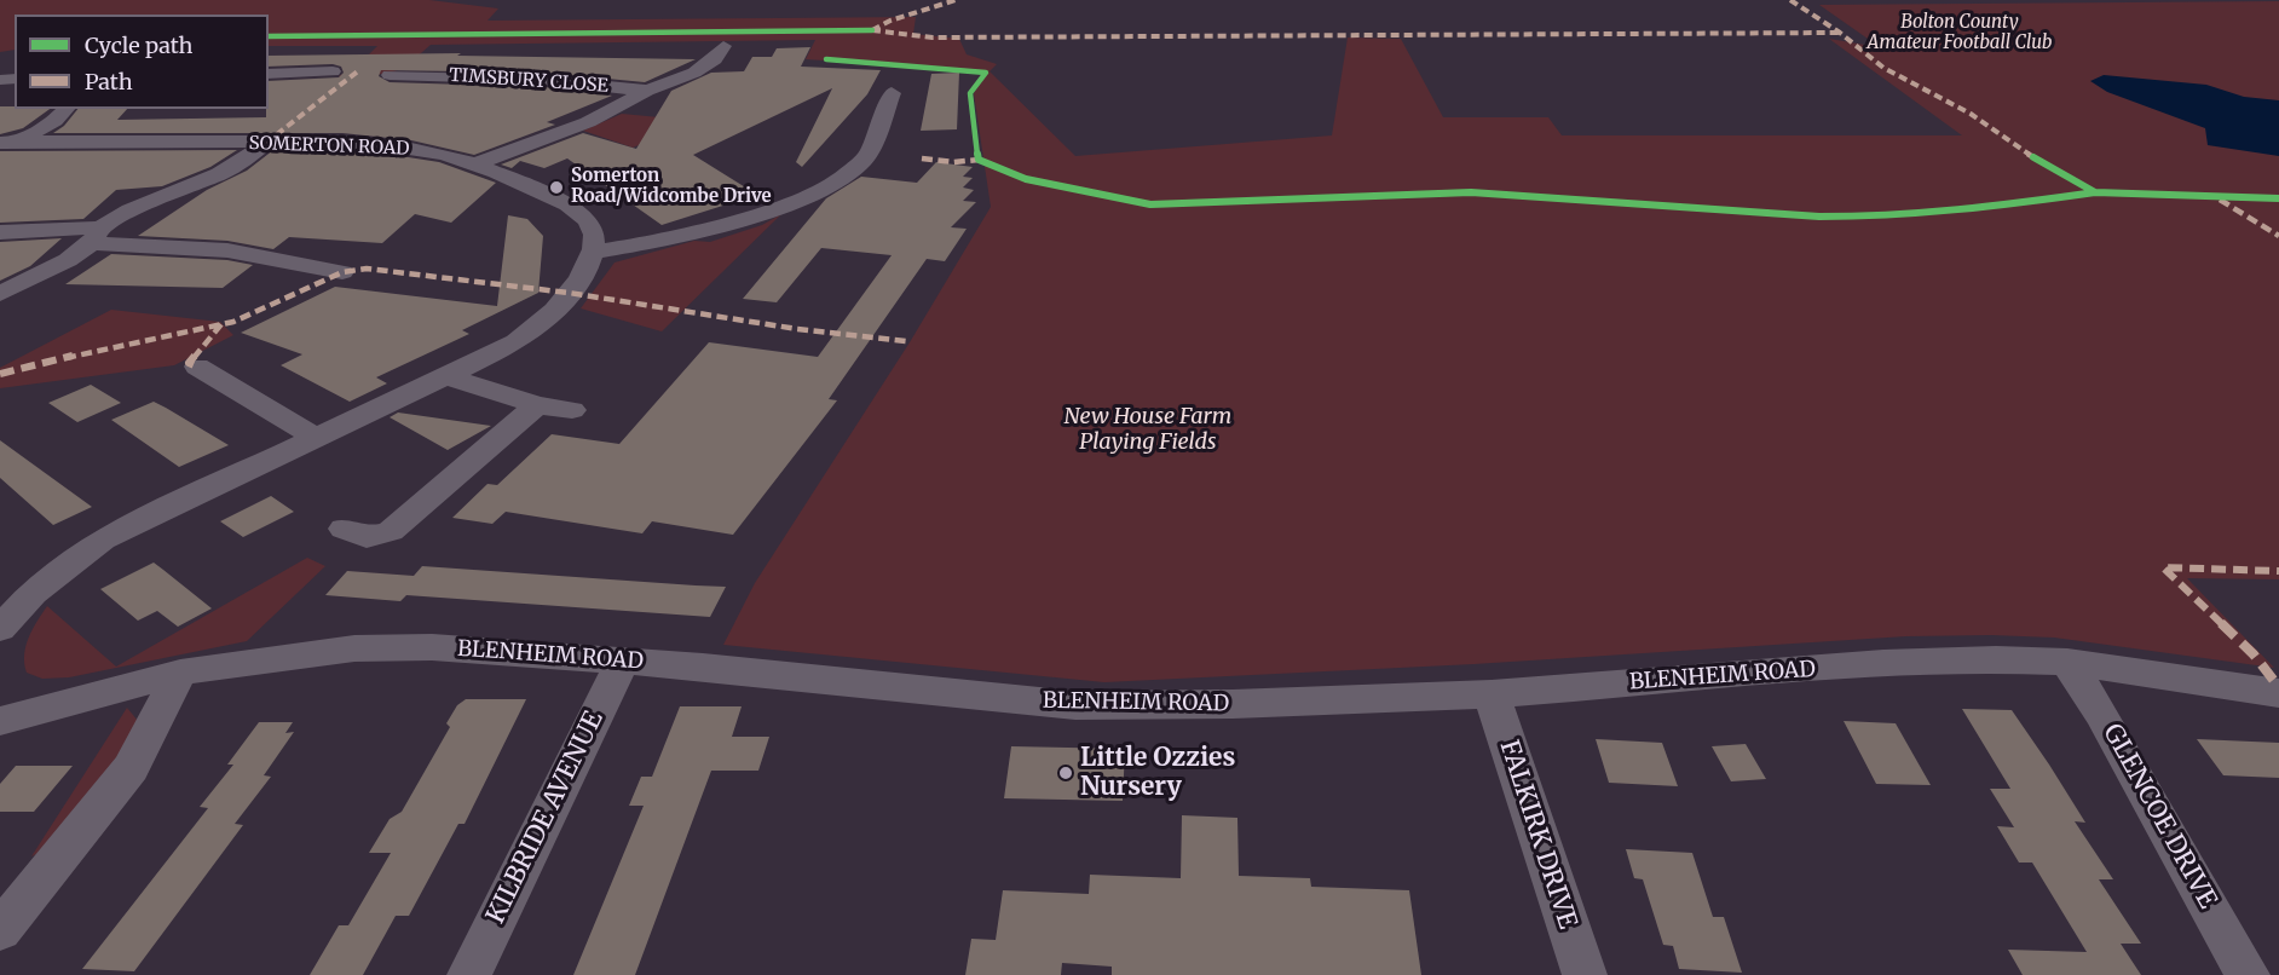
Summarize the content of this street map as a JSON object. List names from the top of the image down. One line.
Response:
{"streets":{"street":["TIMSBURY CLOSE","SOMERTON ROAD","BLENHEIM ROAD","GLENCOE DRIVE","KILBRIDE AVENUE","FALKIRK DRIVE"]},"crossings":[["BLENHEIM ROAD","GLENCOE DRIVE"],["BLENHEIM ROAD","KILBRIDE AVENUE"],["BLENHEIM ROAD","FALKIRK DRIVE"]],"parks":["Bolton County Amateur Football Club","New House Farm Playing Fields"],"places":["Somerton Road/Widcombe Drive","Little Ozzies Nursery"],"legend":["Cycle path","Path"]}
